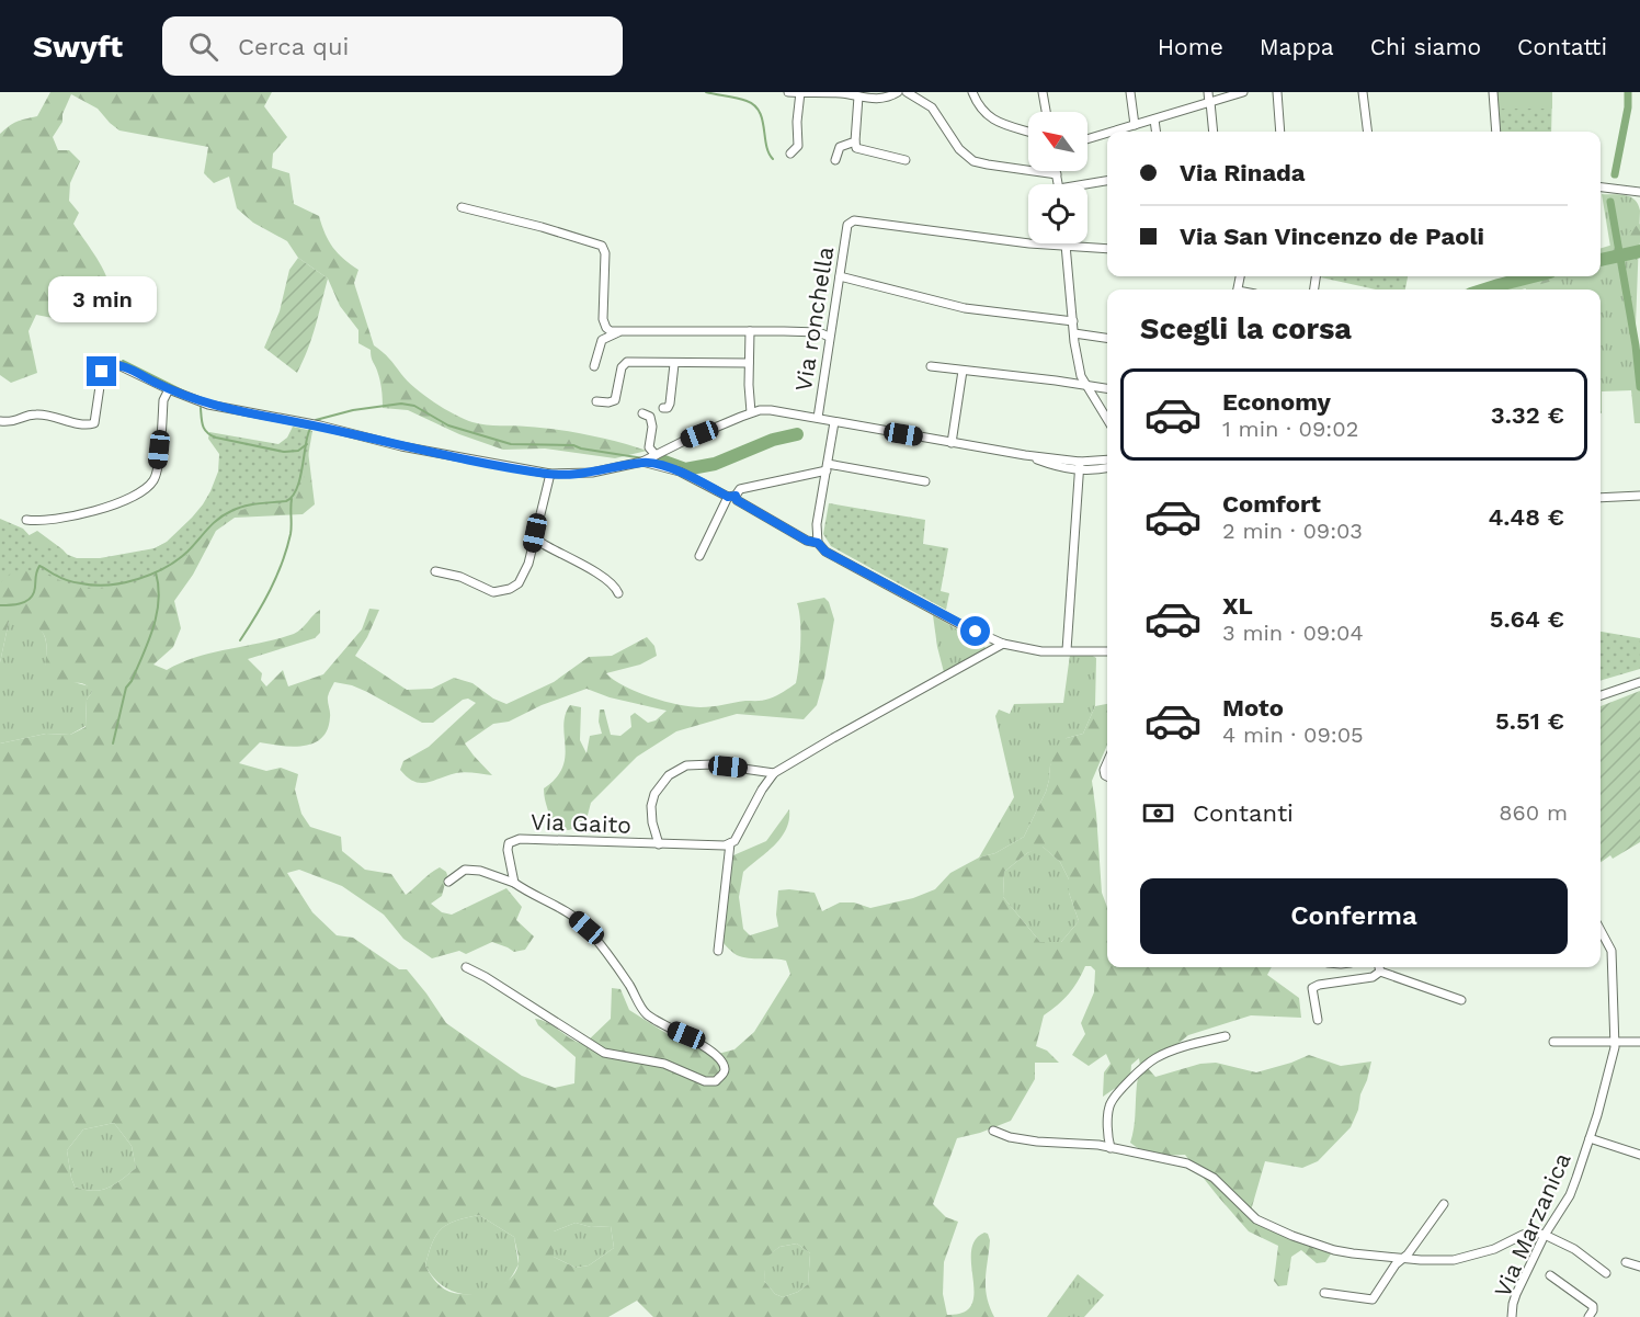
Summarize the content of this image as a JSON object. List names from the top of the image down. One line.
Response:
{"streets":{"street":["Via ronchella","Via Gaito","Via Marzanica"]},"north":"top left","page":{"header":"Swyft","search":"Cerca qui","nav":["Home","Mappa","Chi siamo","Contatti"],"banner":["Via Rinada","Via San Vincenzo de Paoli"],"bubble":"3 min","heading":"Scegli la corsa","list":[{"name":"Economy","note":"1 min · 09:02","value":"3.32 €"},{"name":"Comfort","note":"2 min · 09:03","value":"4.48 €"},{"name":"XL","note":"3 min · 09:04","value":"5.64 €"},{"name":"Moto","note":"4 min · 09:05","value":"5.51 €"}],"pay":["Contanti","860 m"],"buttons":"Conferma"}}
